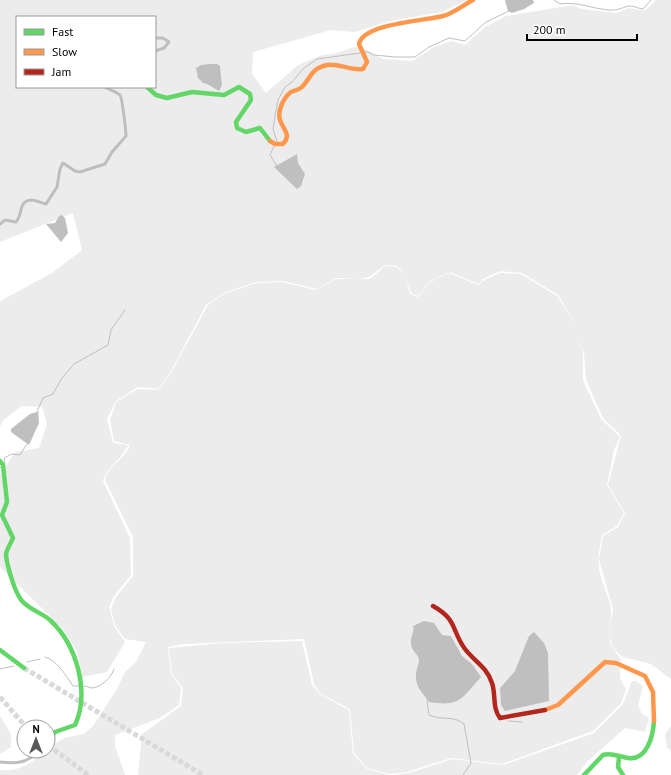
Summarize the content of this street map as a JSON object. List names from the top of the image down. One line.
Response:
{"legend":["Fast","Slow","Jam"],"scale_bar":"200 m","north":"top"}
